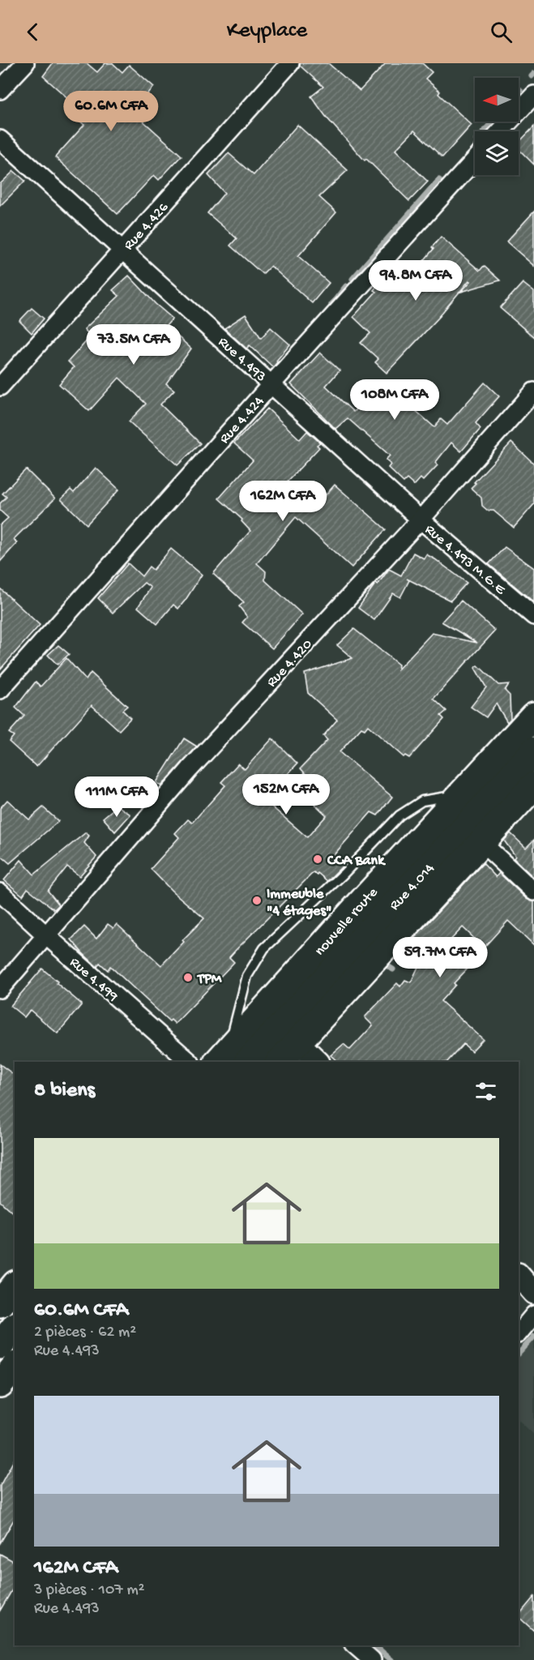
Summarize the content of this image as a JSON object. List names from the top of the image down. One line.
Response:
{"streets":{"highway":["Rue 4.014","nouvelle route"],"street":["Rue 4.426","Rue 4.493","Rue 4.424","Rue 4.493 M.G.E","Rue 4.420","Rue 4.499"]},"crossings":[["Rue 4.426","Rue 4.493"],["Rue 4.493","Rue 4.424"],["Rue 4.493","Rue 4.493 M.G.E"],["Rue 4.493","Rue 4.420"],["Rue 4.493 M.G.E","Rue 4.420"],["Rue 4.420","Rue 4.499"],["Rue 4.014","nouvelle route"]],"places":["CCA Bank","Immeuble \"4 étages\"","TPM"],"north":"left","page":{"header":"Keyplace","price":["60.6M CFA","94.8M CFA","73.5M CFA","108M CFA","162M CFA","152M CFA","111M CFA","59.7M CFA"],"heading":"8 biens","list":[{"name":"60.6M CFA","note":"2 pièces · 62 m² · Rue 4.493"},{"name":"162M CFA","note":"3 pièces · 107 m² · Rue 4.493"}]}}
